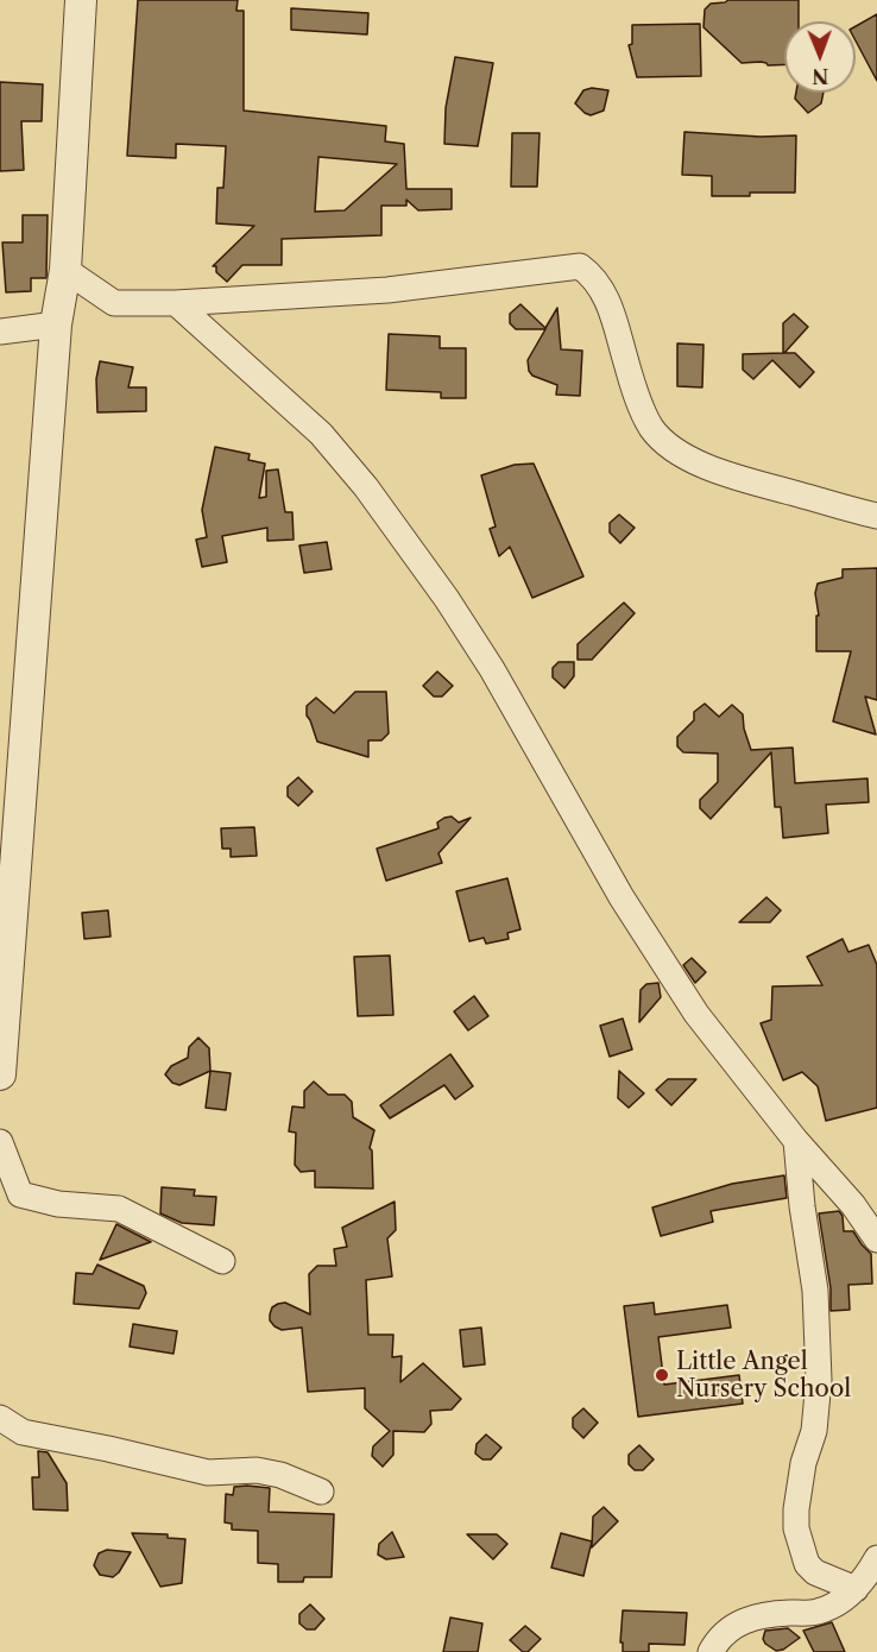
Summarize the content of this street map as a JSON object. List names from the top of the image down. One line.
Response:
{"places":["Little Angel Nursery School"],"north":"bottom"}
